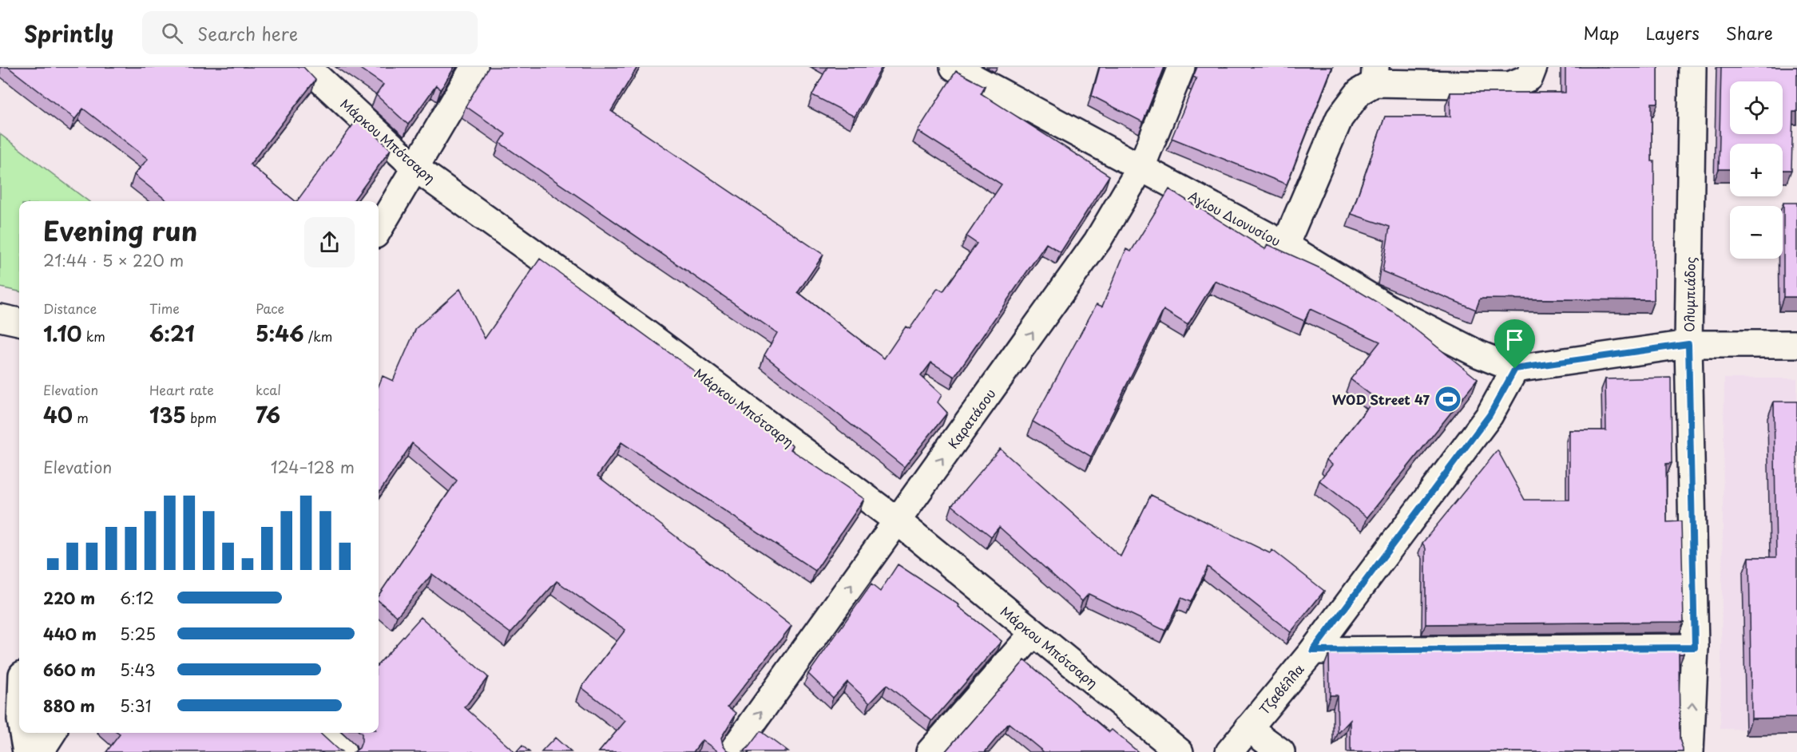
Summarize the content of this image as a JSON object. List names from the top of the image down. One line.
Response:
{"streets":{"street":["Μάρκου Μπότσαρη","Αγίου Διονυσίου","Ολυμπιάδος","Καρατάσου","Τζαβέλλα"]},"crossings":[["Μάρκου Μπότσαρη","Καρατάσου"],["Αγίου Διονυσίου","Καρατάσου"],["Αγίου Διονυσίου","Τζαβέλλα"]],"one_way":["Καρατάσου"],"places":{"sports":["WOD Street 47"]},"page":{"header":"Sprintly","search":"Search here","nav":["Map","Layers","Share"],"map_buttons":["+","−"],"heading":["Evening run","21:44 · 5 × 220 m"],"stats":[["Distance","1.10 km"],["Time","6:21"],["Pace","5:46 /km"],["Elevation","40 m"],["Heart rate","135 bpm"],["kcal","76"]],"chart":["Elevation","124–128 m"],"list":[{"name":"220 m","note":"6:12"},{"name":"440 m","note":"5:25"},{"name":"660 m","note":"5:43"},{"name":"880 m","note":"5:31"}]}}
